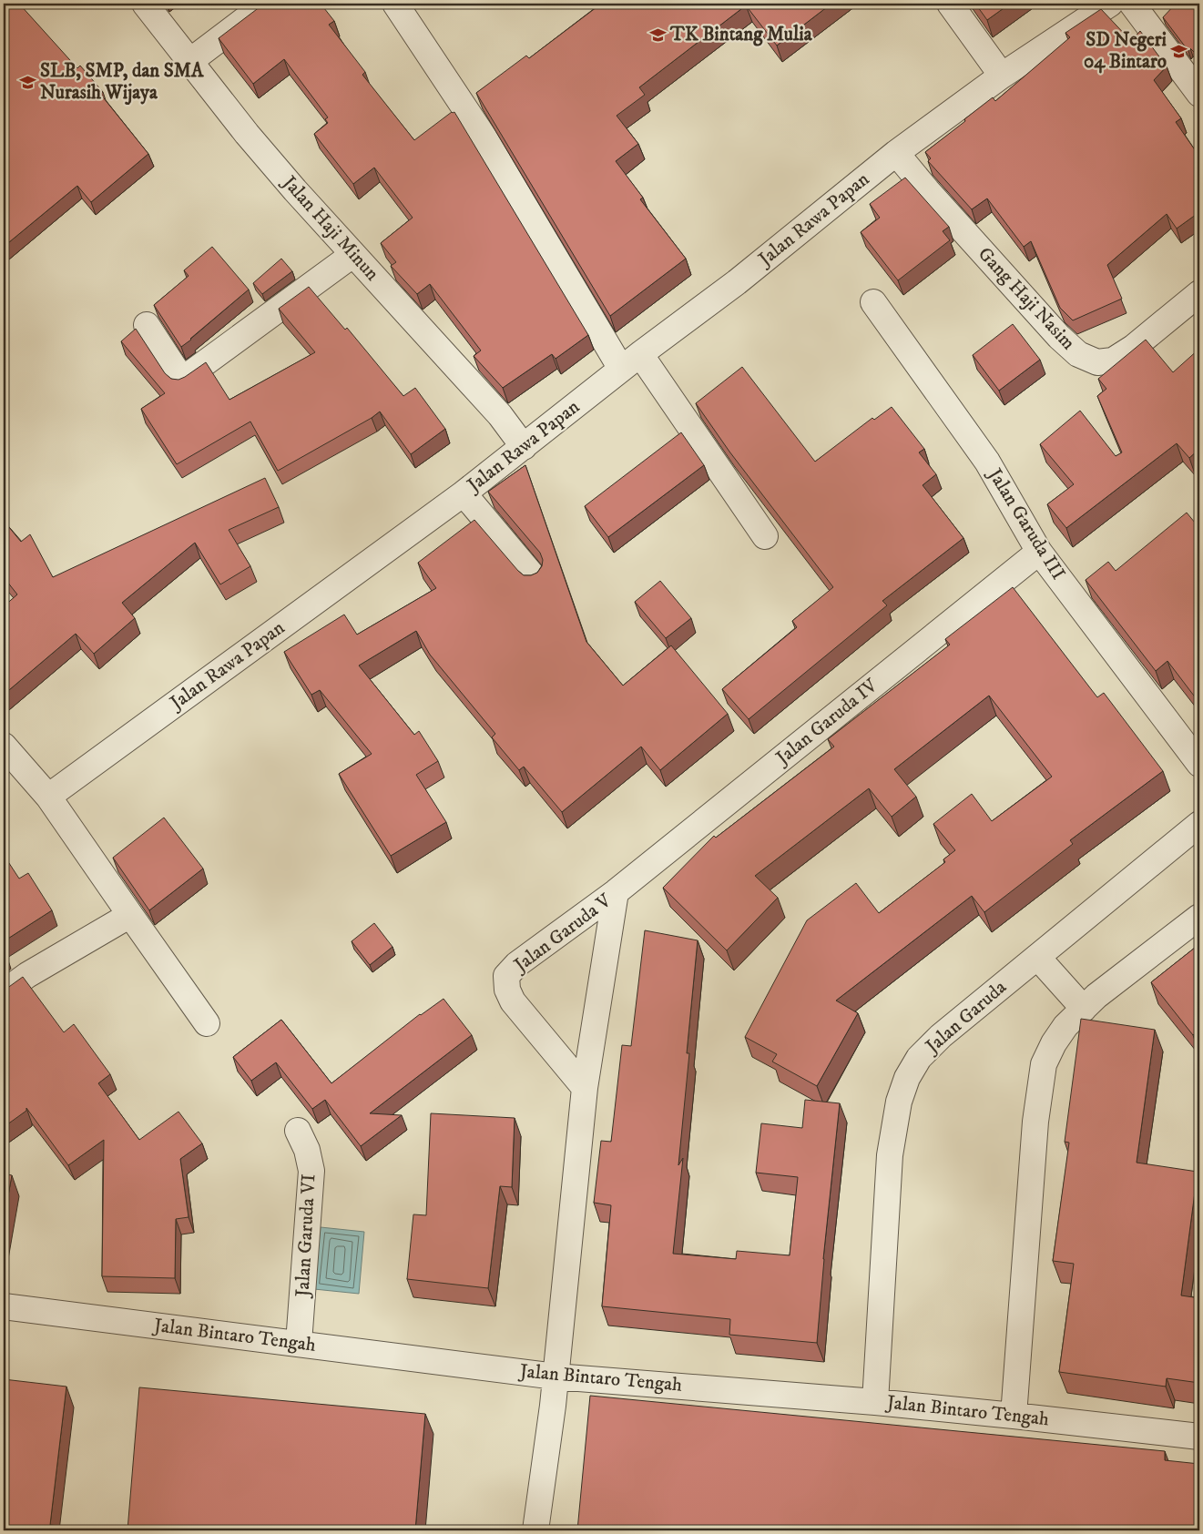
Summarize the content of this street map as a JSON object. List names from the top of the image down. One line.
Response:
{"streets":{"street":["Jalan Rawa Papan","Jalan Haji Minun","Gang Haji Nasim","Jalan Garuda III","Jalan Garuda IV","Jalan Garuda V","Jalan Garuda","Jalan Garuda VI","Jalan Bintaro Tengah"]},"crossings":[["Jalan Rawa Papan","Jalan Haji Minun"],["Jalan Rawa Papan","Gang Haji Nasim"],["Jalan Garuda III","Jalan Garuda IV"],["Jalan Garuda IV","Jalan Garuda V"],["Jalan Garuda V","Jalan Bintaro Tengah"],["Jalan Garuda","Jalan Bintaro Tengah"],["Jalan Garuda VI","Jalan Bintaro Tengah"]],"places":{"school or university":["TK Bintang Mulia","SD Negeri 04 Bintaro","SLB, SMP, dan SMA Nurasih Wijaya"]}}
